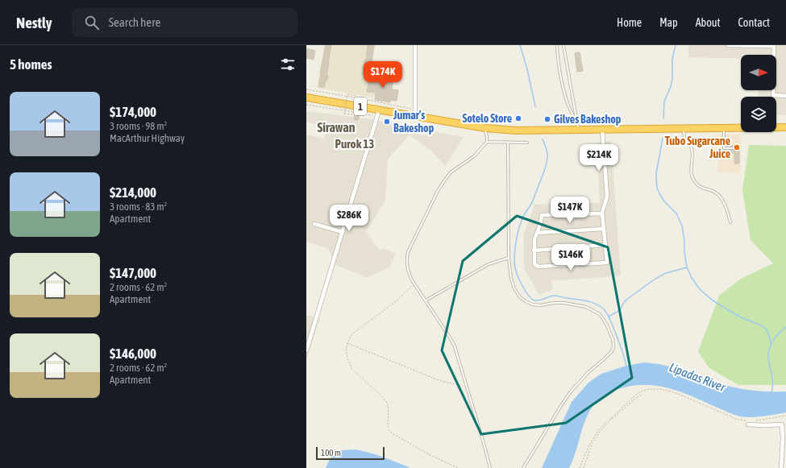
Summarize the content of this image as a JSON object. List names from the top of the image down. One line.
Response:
{"streets":{"highway":["1"]},"districts":["Sirawan","Purok 13"],"water":["Lipadas River"],"places":["Sotelo Store","Gilves Bakeshop","Jumar's Bakeshop","Tubo Sugarcane Juice"],"scale_bar":"100 m","north":"right","page":{"header":"Nestly","search":"Search here","nav":["Home","Map","About","Contact"],"heading":"5 homes","price":["$174K","$214K","$147K","$286K","$146K"],"list":[{"name":"$174,000","note":"3 rooms · 98 m² · MacArthur Highway"},{"name":"$214,000","note":"3 rooms · 83 m² · Apartment"},{"name":"$147,000","note":"2 rooms · 62 m² · Apartment"},{"name":"$146,000","note":"2 rooms · 62 m² · Apartment"}],"scale":"100 m"}}
